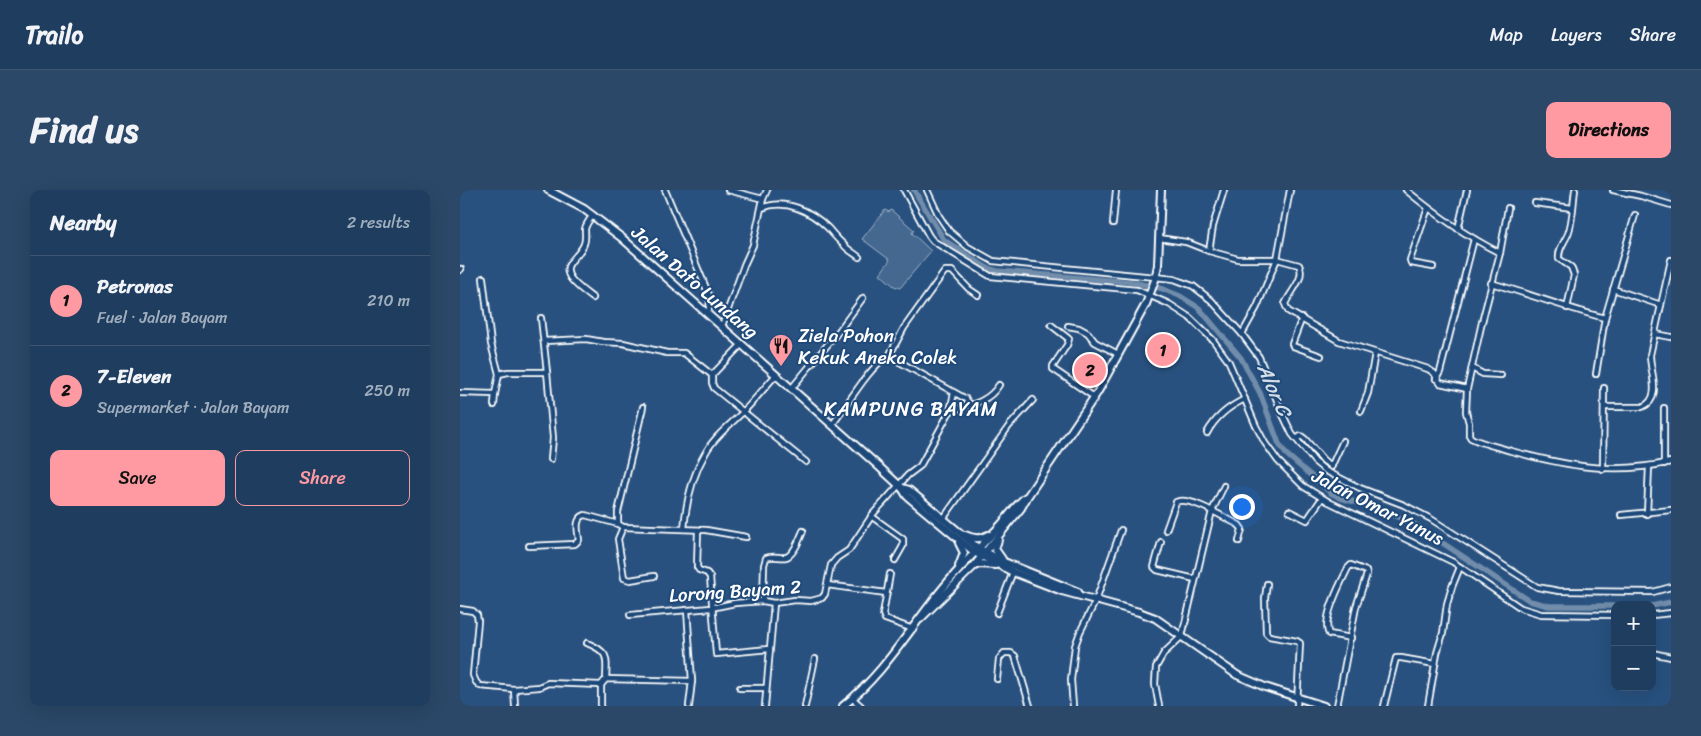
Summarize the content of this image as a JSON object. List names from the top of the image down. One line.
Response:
{"streets":{"main road":["Jalan Dato Lundang"],"street":["Jalan Omar Yunus","Lorong Bayam 2"]},"crossings":[["Jalan Dato Lundang","Lorong Bayam 2"]],"districts":["KAMPUNG BAYAM"],"water":["Alor C"],"places":{"restaurant":["Ziela Pohon Kekuk Aneka Colek"]},"page":{"header":"Trailo","nav":["Map","Layers","Share"],"title":"Find us","buttons":["Directions",["Save","Share"]],"heading":["Nearby","2 results"],"list":[{"mark":"1","name":"Petronas","note":"Fuel · Jalan Bayam","value":"210 m"},{"mark":"2","name":"7-Eleven","note":"Supermarket · Jalan Bayam","value":"250 m"}],"pins":["1","2"],"map_buttons":["+","−"]}}
